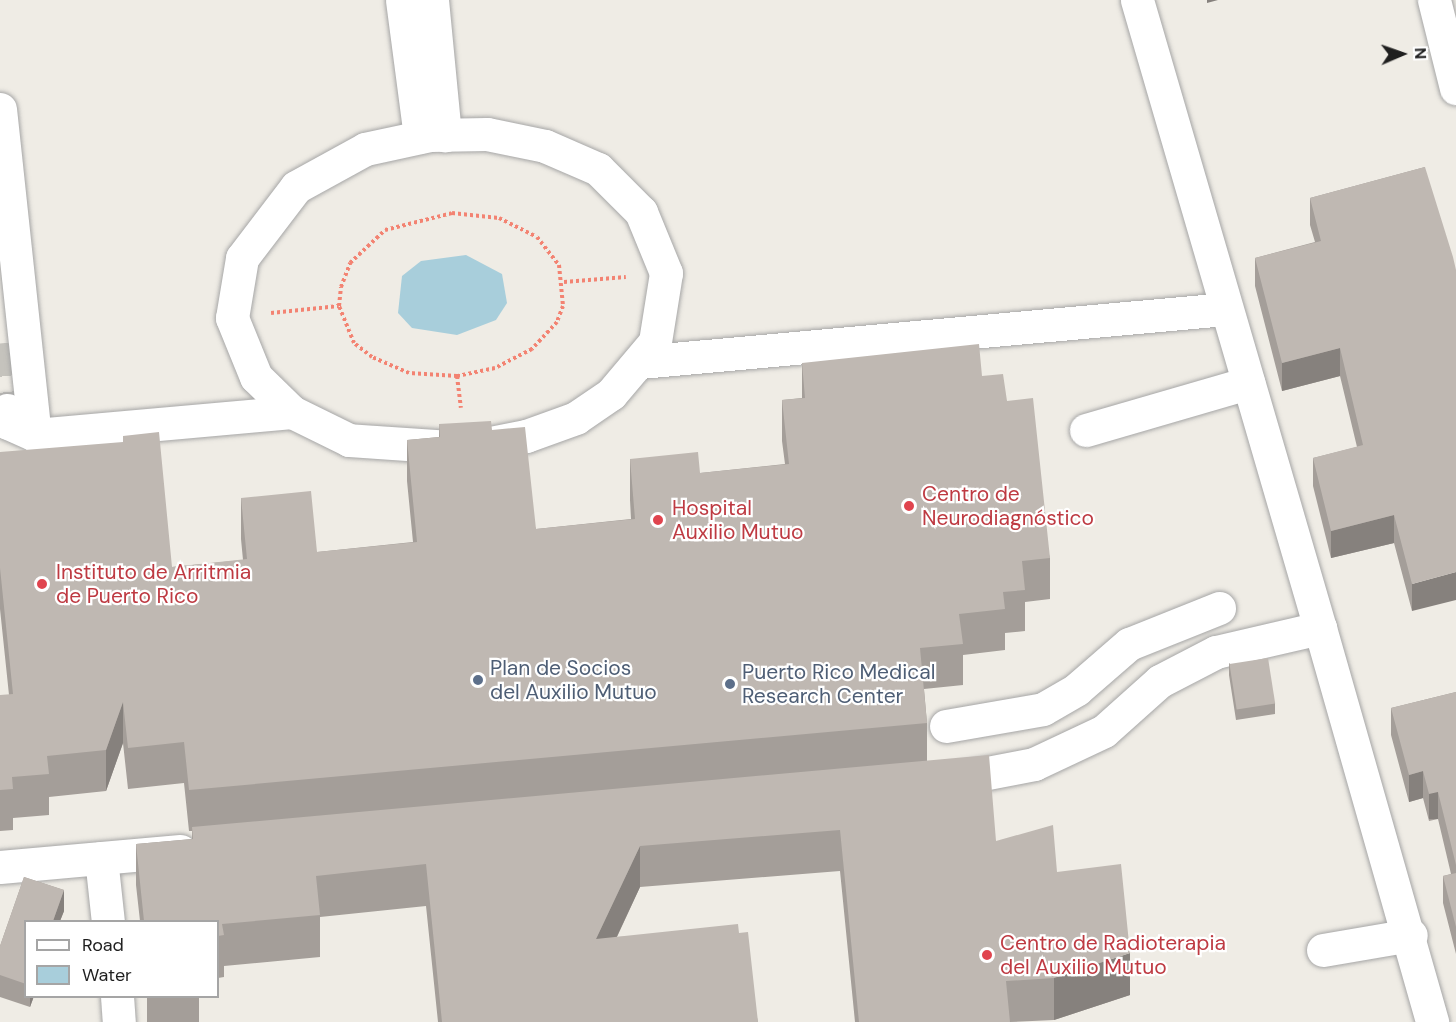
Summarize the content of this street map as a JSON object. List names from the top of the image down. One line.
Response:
{"places":["Centro de Neurodiagnóstico","Hospital Auxilio Mutuo","Instituto de Arritmia de Puerto Rico","Plan de Socios del Auxilio Mutuo","Puerto Rico Medical Research Center","Centro de Radioterapia del Auxilio Mutuo"],"legend":["Road","Water"],"north":"right"}
